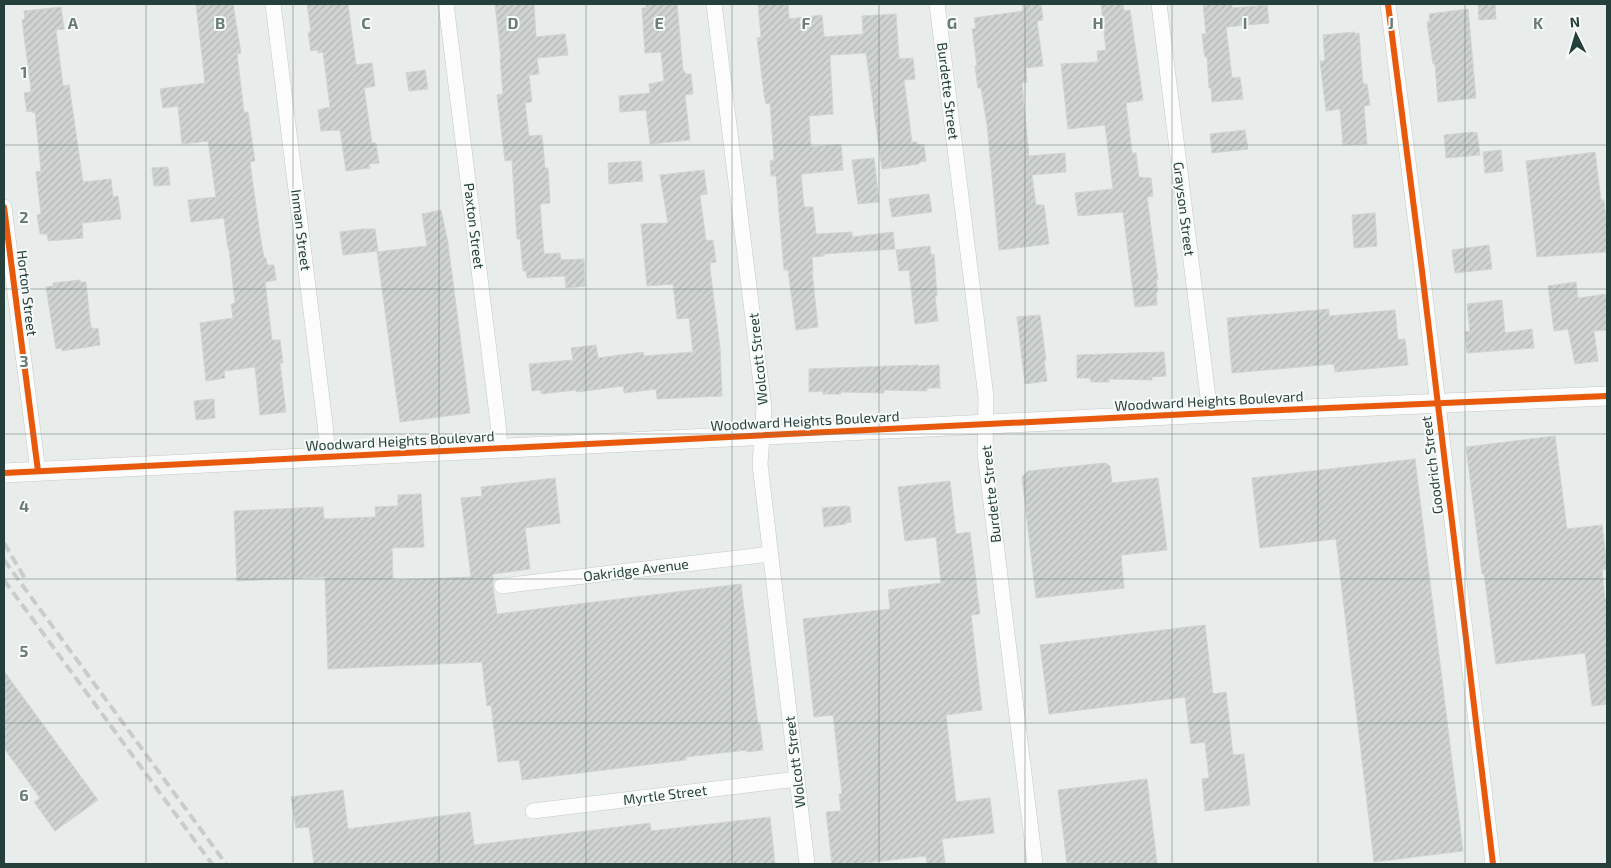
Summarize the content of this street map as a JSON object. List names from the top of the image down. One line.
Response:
{"streets":{"street":["Burdette Street","Grayson Street","Paxton Street","Inman Street","Horton Street","Wolcott Street","Woodward Heights Boulevard","Goodrich Street","Oakridge Avenue","Myrtle Street"]},"crossings":[["Burdette Street","Woodward Heights Boulevard"],["Grayson Street","Woodward Heights Boulevard"],["Paxton Street","Woodward Heights Boulevard"],["Inman Street","Woodward Heights Boulevard"],["Horton Street","Woodward Heights Boulevard"],["Wolcott Street","Woodward Heights Boulevard"],["Wolcott Street","Oakridge Avenue"],["Wolcott Street","Myrtle Street"],["Woodward Heights Boulevard","Goodrich Street"]],"north":"top","grid":{"columns":["A","B","C","D","E","F","G","H","I","J","K"],"rows":["1","2","3","4","5","6"]}}
